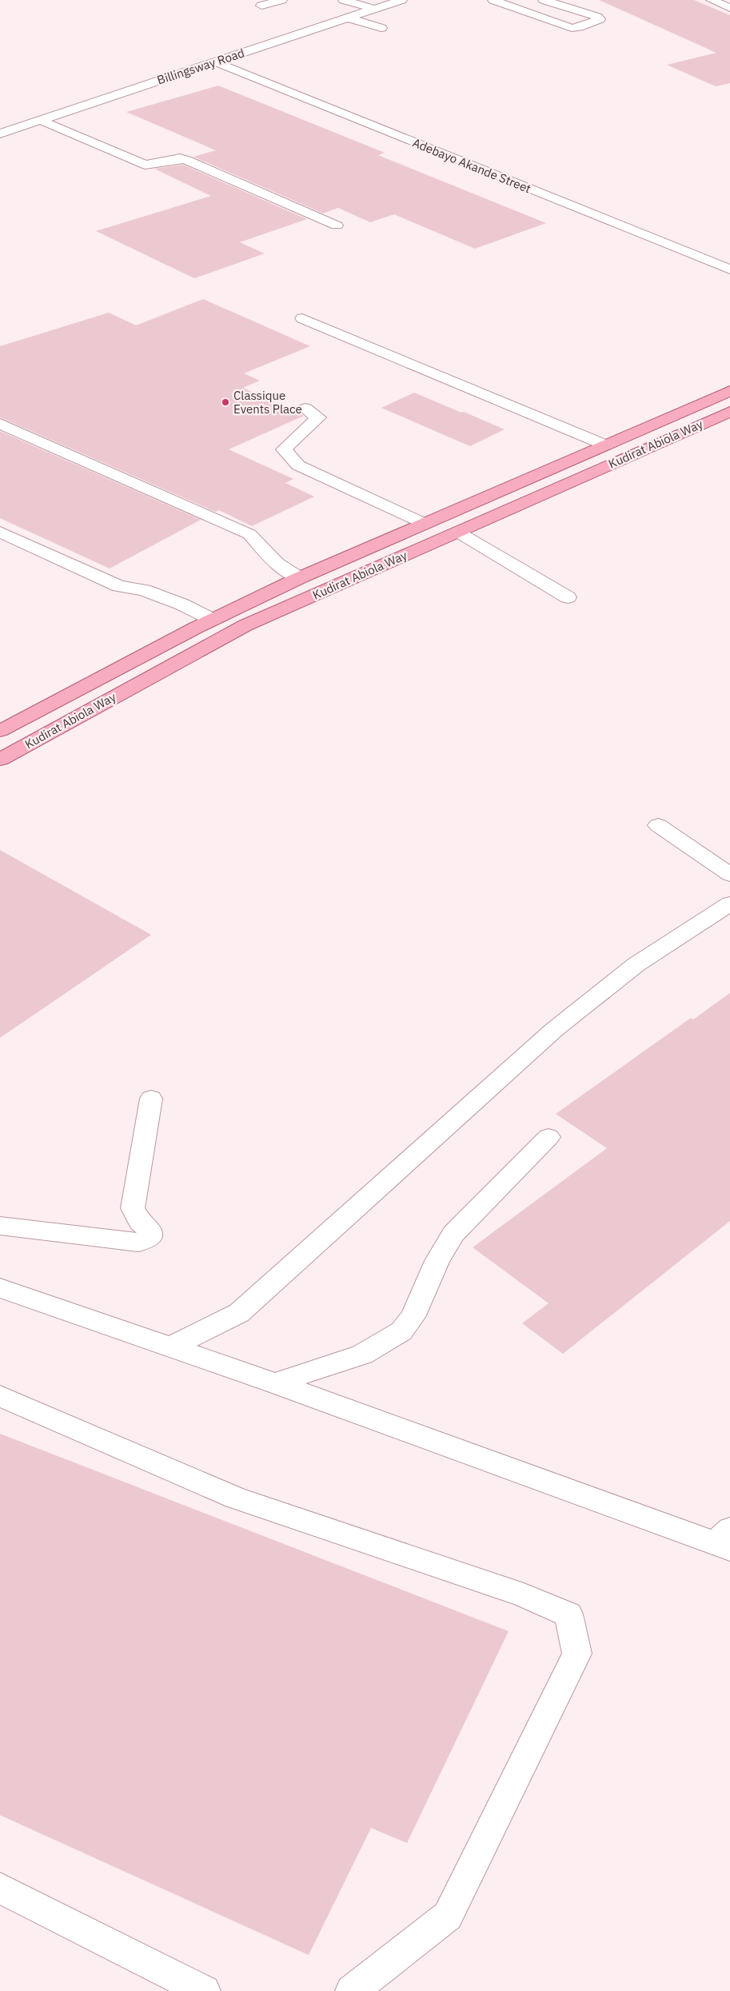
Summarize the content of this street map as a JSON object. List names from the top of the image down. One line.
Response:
{"streets":{"main road":["Kudirat Abiola Way"],"street":["Billingsway Road","Adebayo Akande Street"]},"crossings":[["Billingsway Road","Adebayo Akande Street"]],"places":["Classique Events Place"]}
